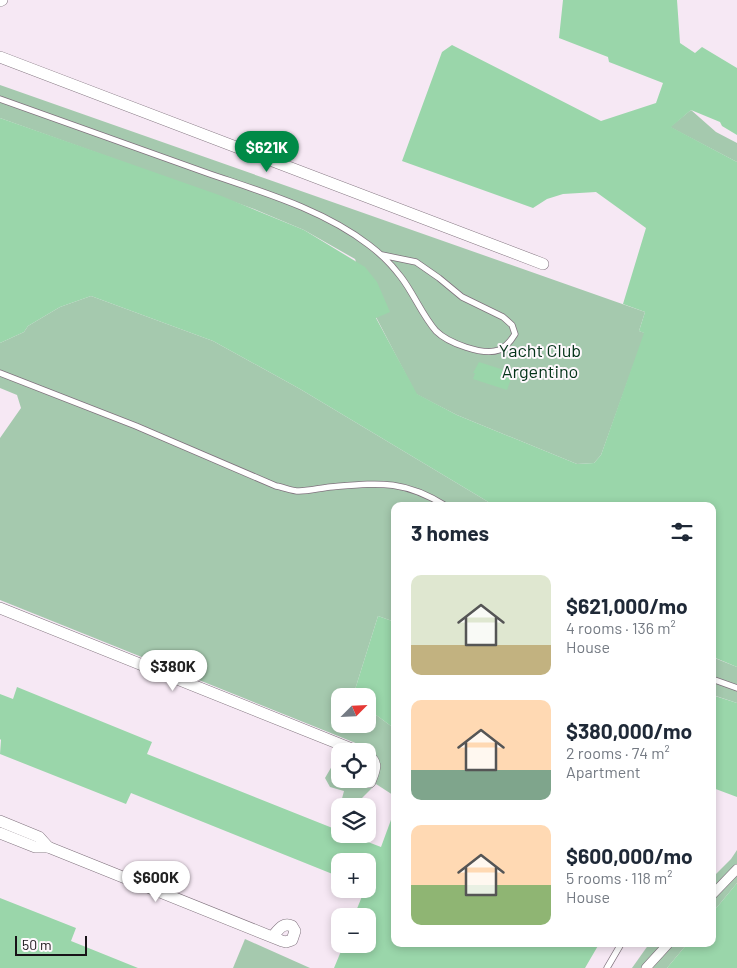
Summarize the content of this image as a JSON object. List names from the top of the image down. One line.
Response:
{"parks":["Yacht Club Argentino"],"scale_bar":"50 m","north":"top right","page":{"price":["$621K","$380K","$600K"],"heading":"3 homes","list":[{"name":"$621,000/mo","note":"4 rooms · 136 m² · House"},{"name":"$380,000/mo","note":"2 rooms · 74 m² · Apartment"},{"name":"$600,000/mo","note":"5 rooms · 118 m² · House"}],"map_buttons":["+","−"],"scale":"50 m"}}
